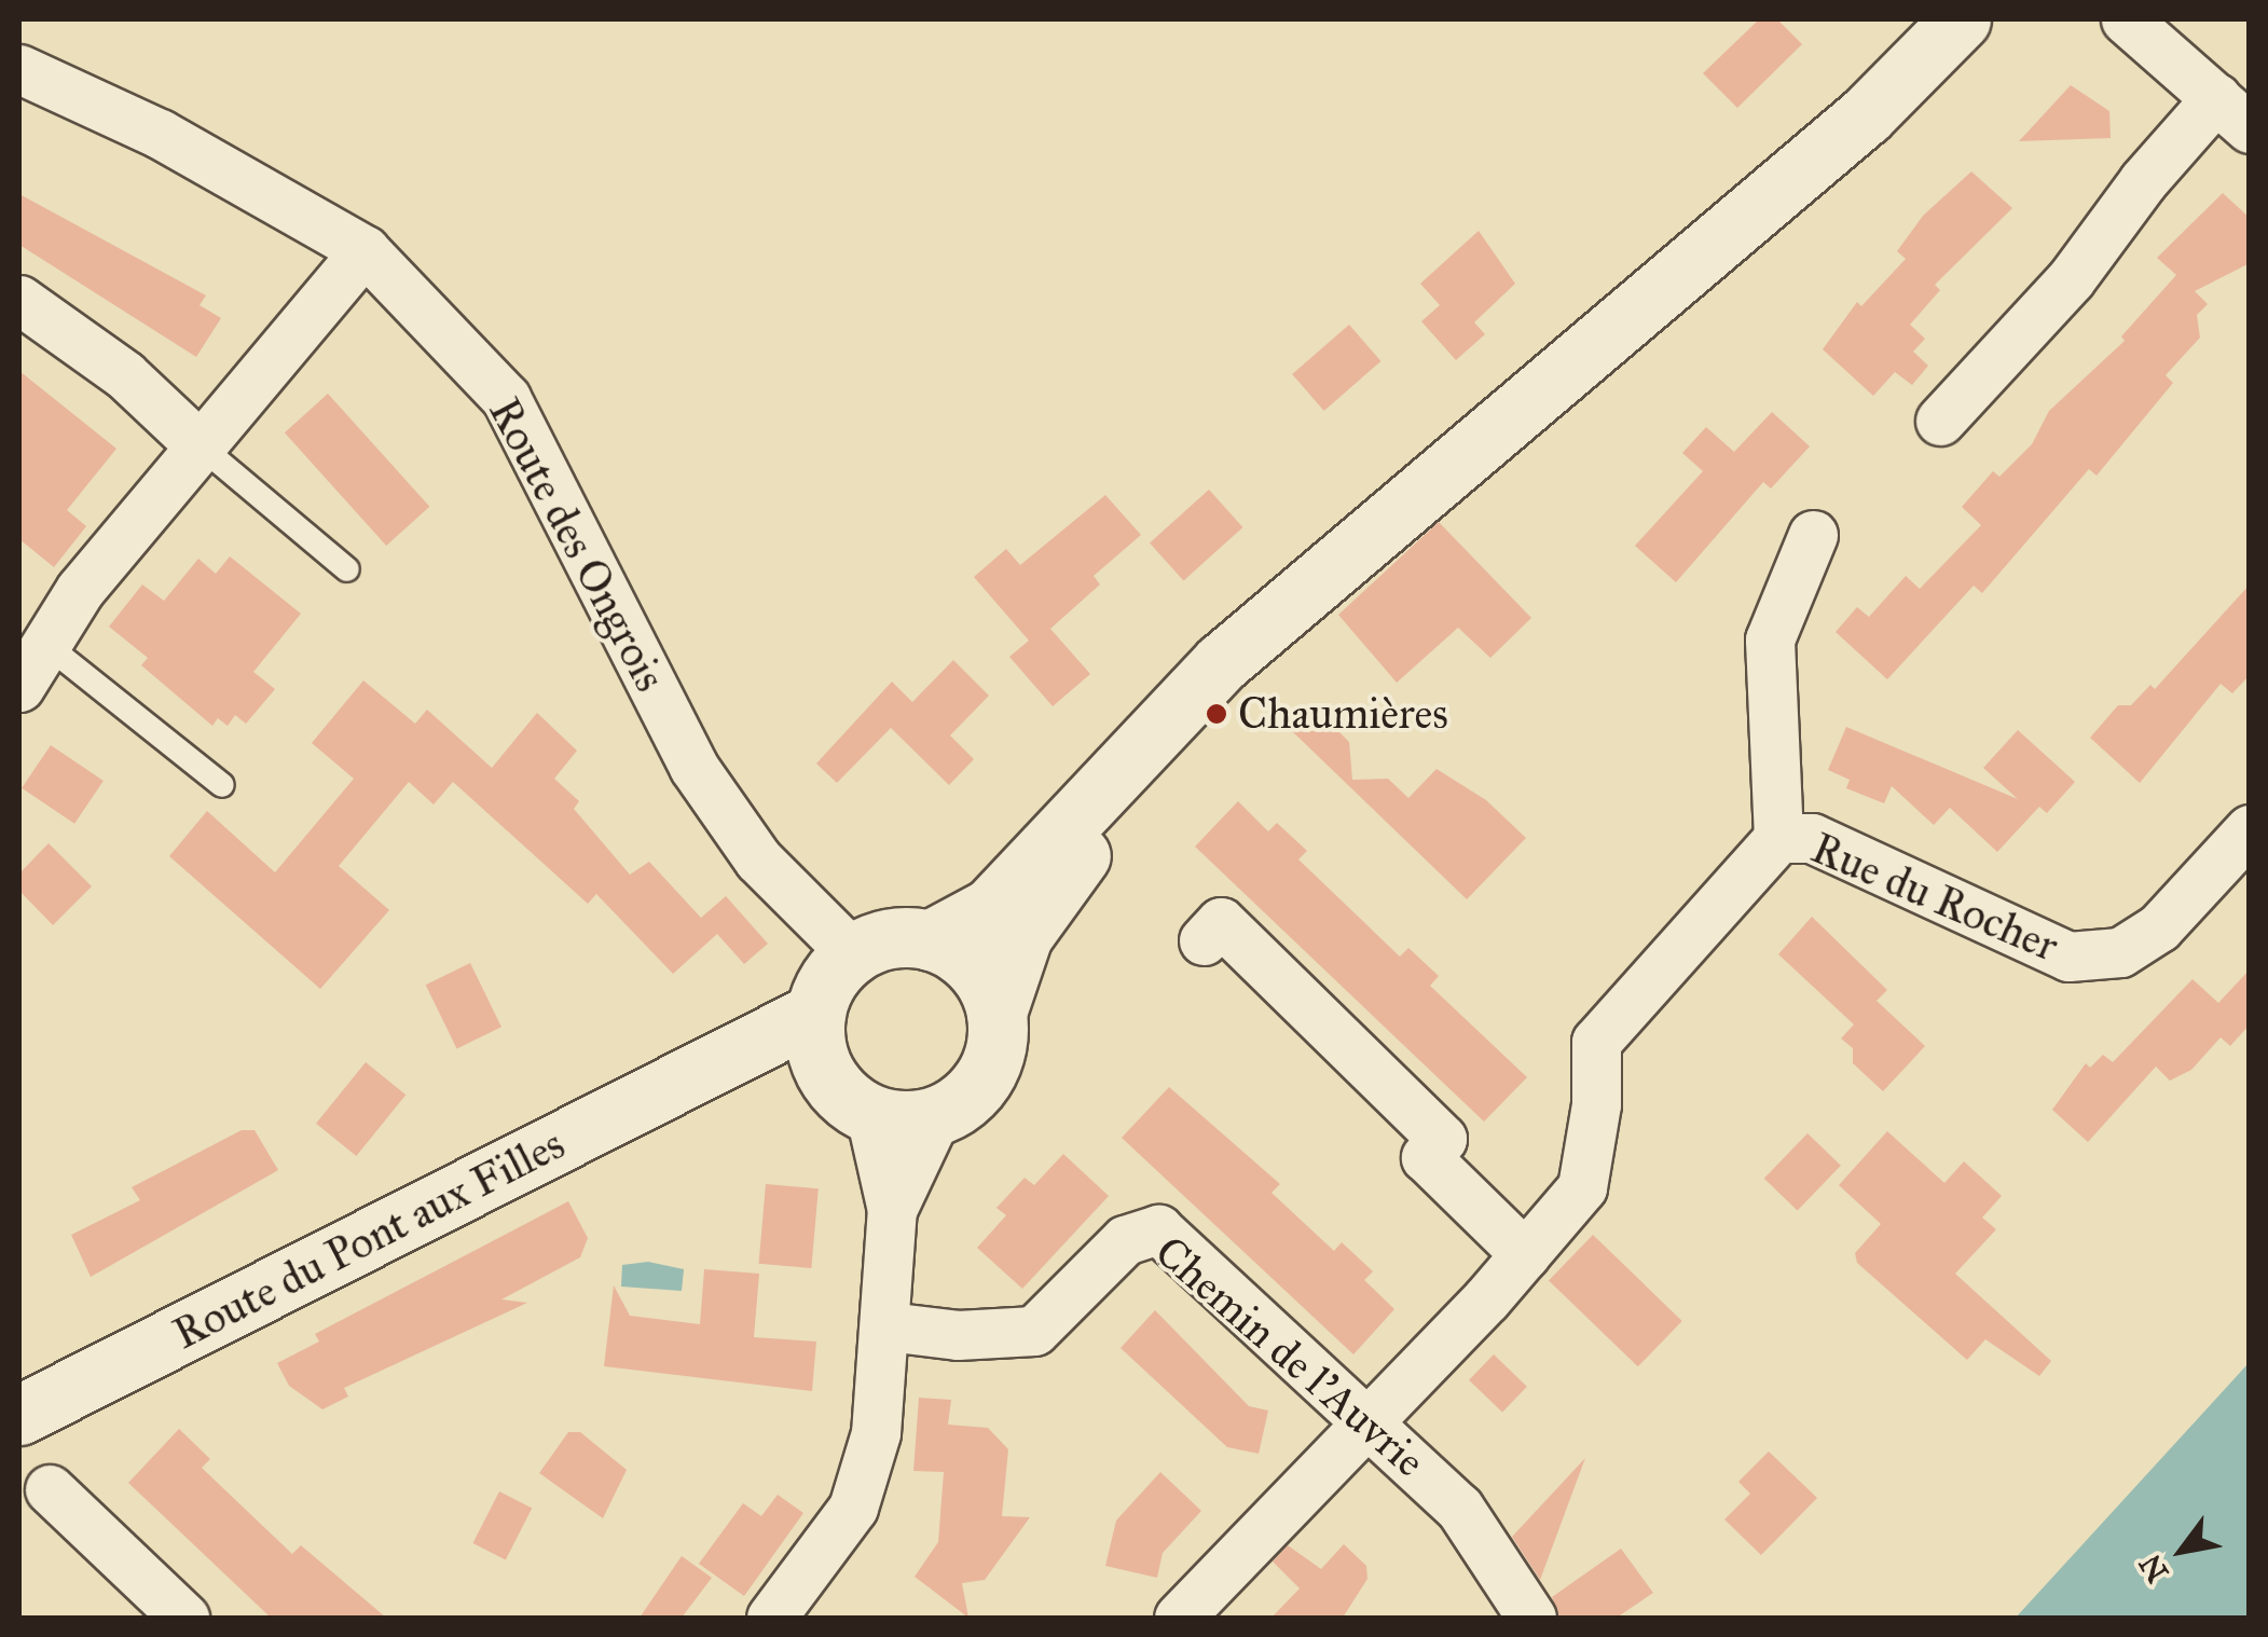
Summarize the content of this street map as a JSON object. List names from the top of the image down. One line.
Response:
{"streets":{"street":["Route des Ongrois","Rue du Rocher","Route du Pont aux Filles","Chemin de l'Auvrie"]},"crossings":[["Route des Ongrois","Route du Pont aux Filles"]],"places":["Chaumières"],"north":"bottom left"}
